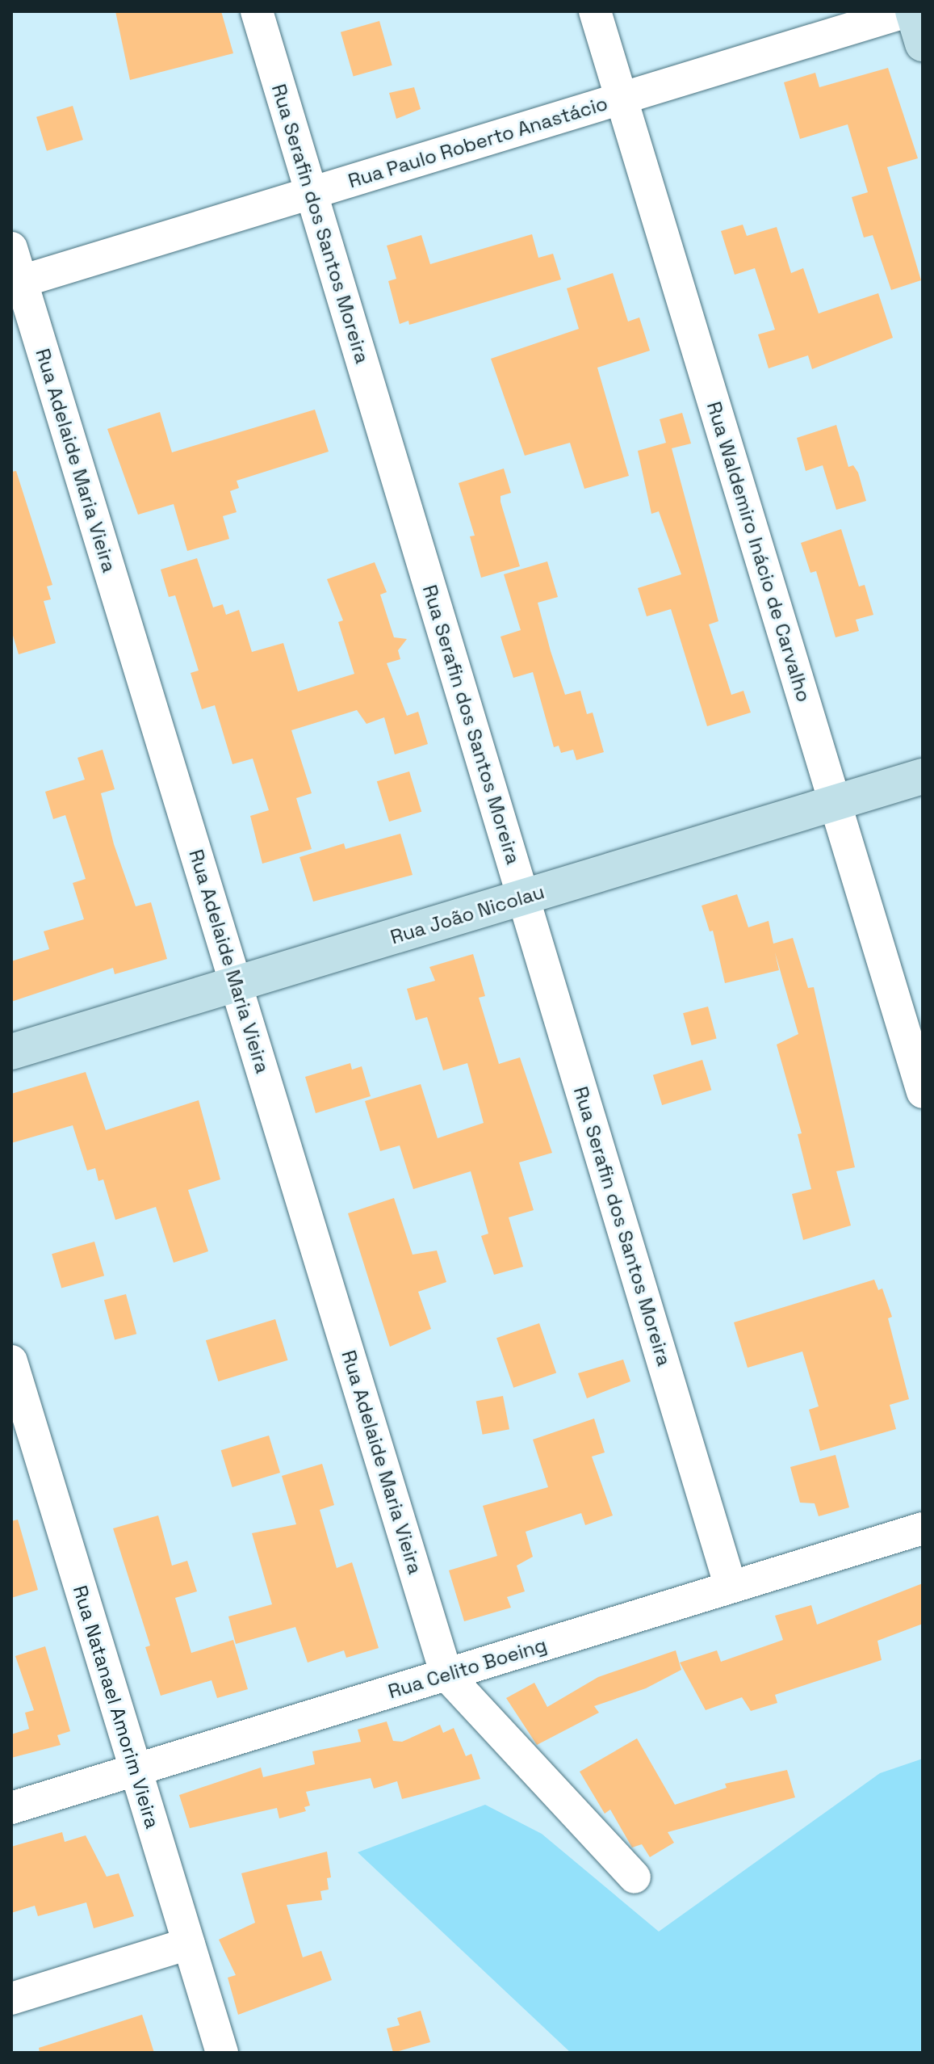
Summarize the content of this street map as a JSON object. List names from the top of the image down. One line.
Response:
{"streets":{"street":["Rua Paulo Roberto Anastácio","Rua Serafin dos Santos Moreira","Rua Adelaide Maria Vieira","Rua Waldemiro Inácio de Carvalho","Rua João Nicolau","Rua Celito Boeing","Rua Natanael Amorim Vieira"]},"crossings":[["Rua Paulo Roberto Anastácio","Rua Serafin dos Santos Moreira"],["Rua Paulo Roberto Anastácio","Rua Adelaide Maria Vieira"],["Rua Paulo Roberto Anastácio","Rua Waldemiro Inácio de Carvalho"],["Rua Serafin dos Santos Moreira","Rua João Nicolau"],["Rua Serafin dos Santos Moreira","Rua Celito Boeing"],["Rua Adelaide Maria Vieira","Rua João Nicolau"],["Rua Adelaide Maria Vieira","Rua Celito Boeing"],["Rua Waldemiro Inácio de Carvalho","Rua João Nicolau"],["Rua Celito Boeing","Rua Natanael Amorim Vieira"]]}
